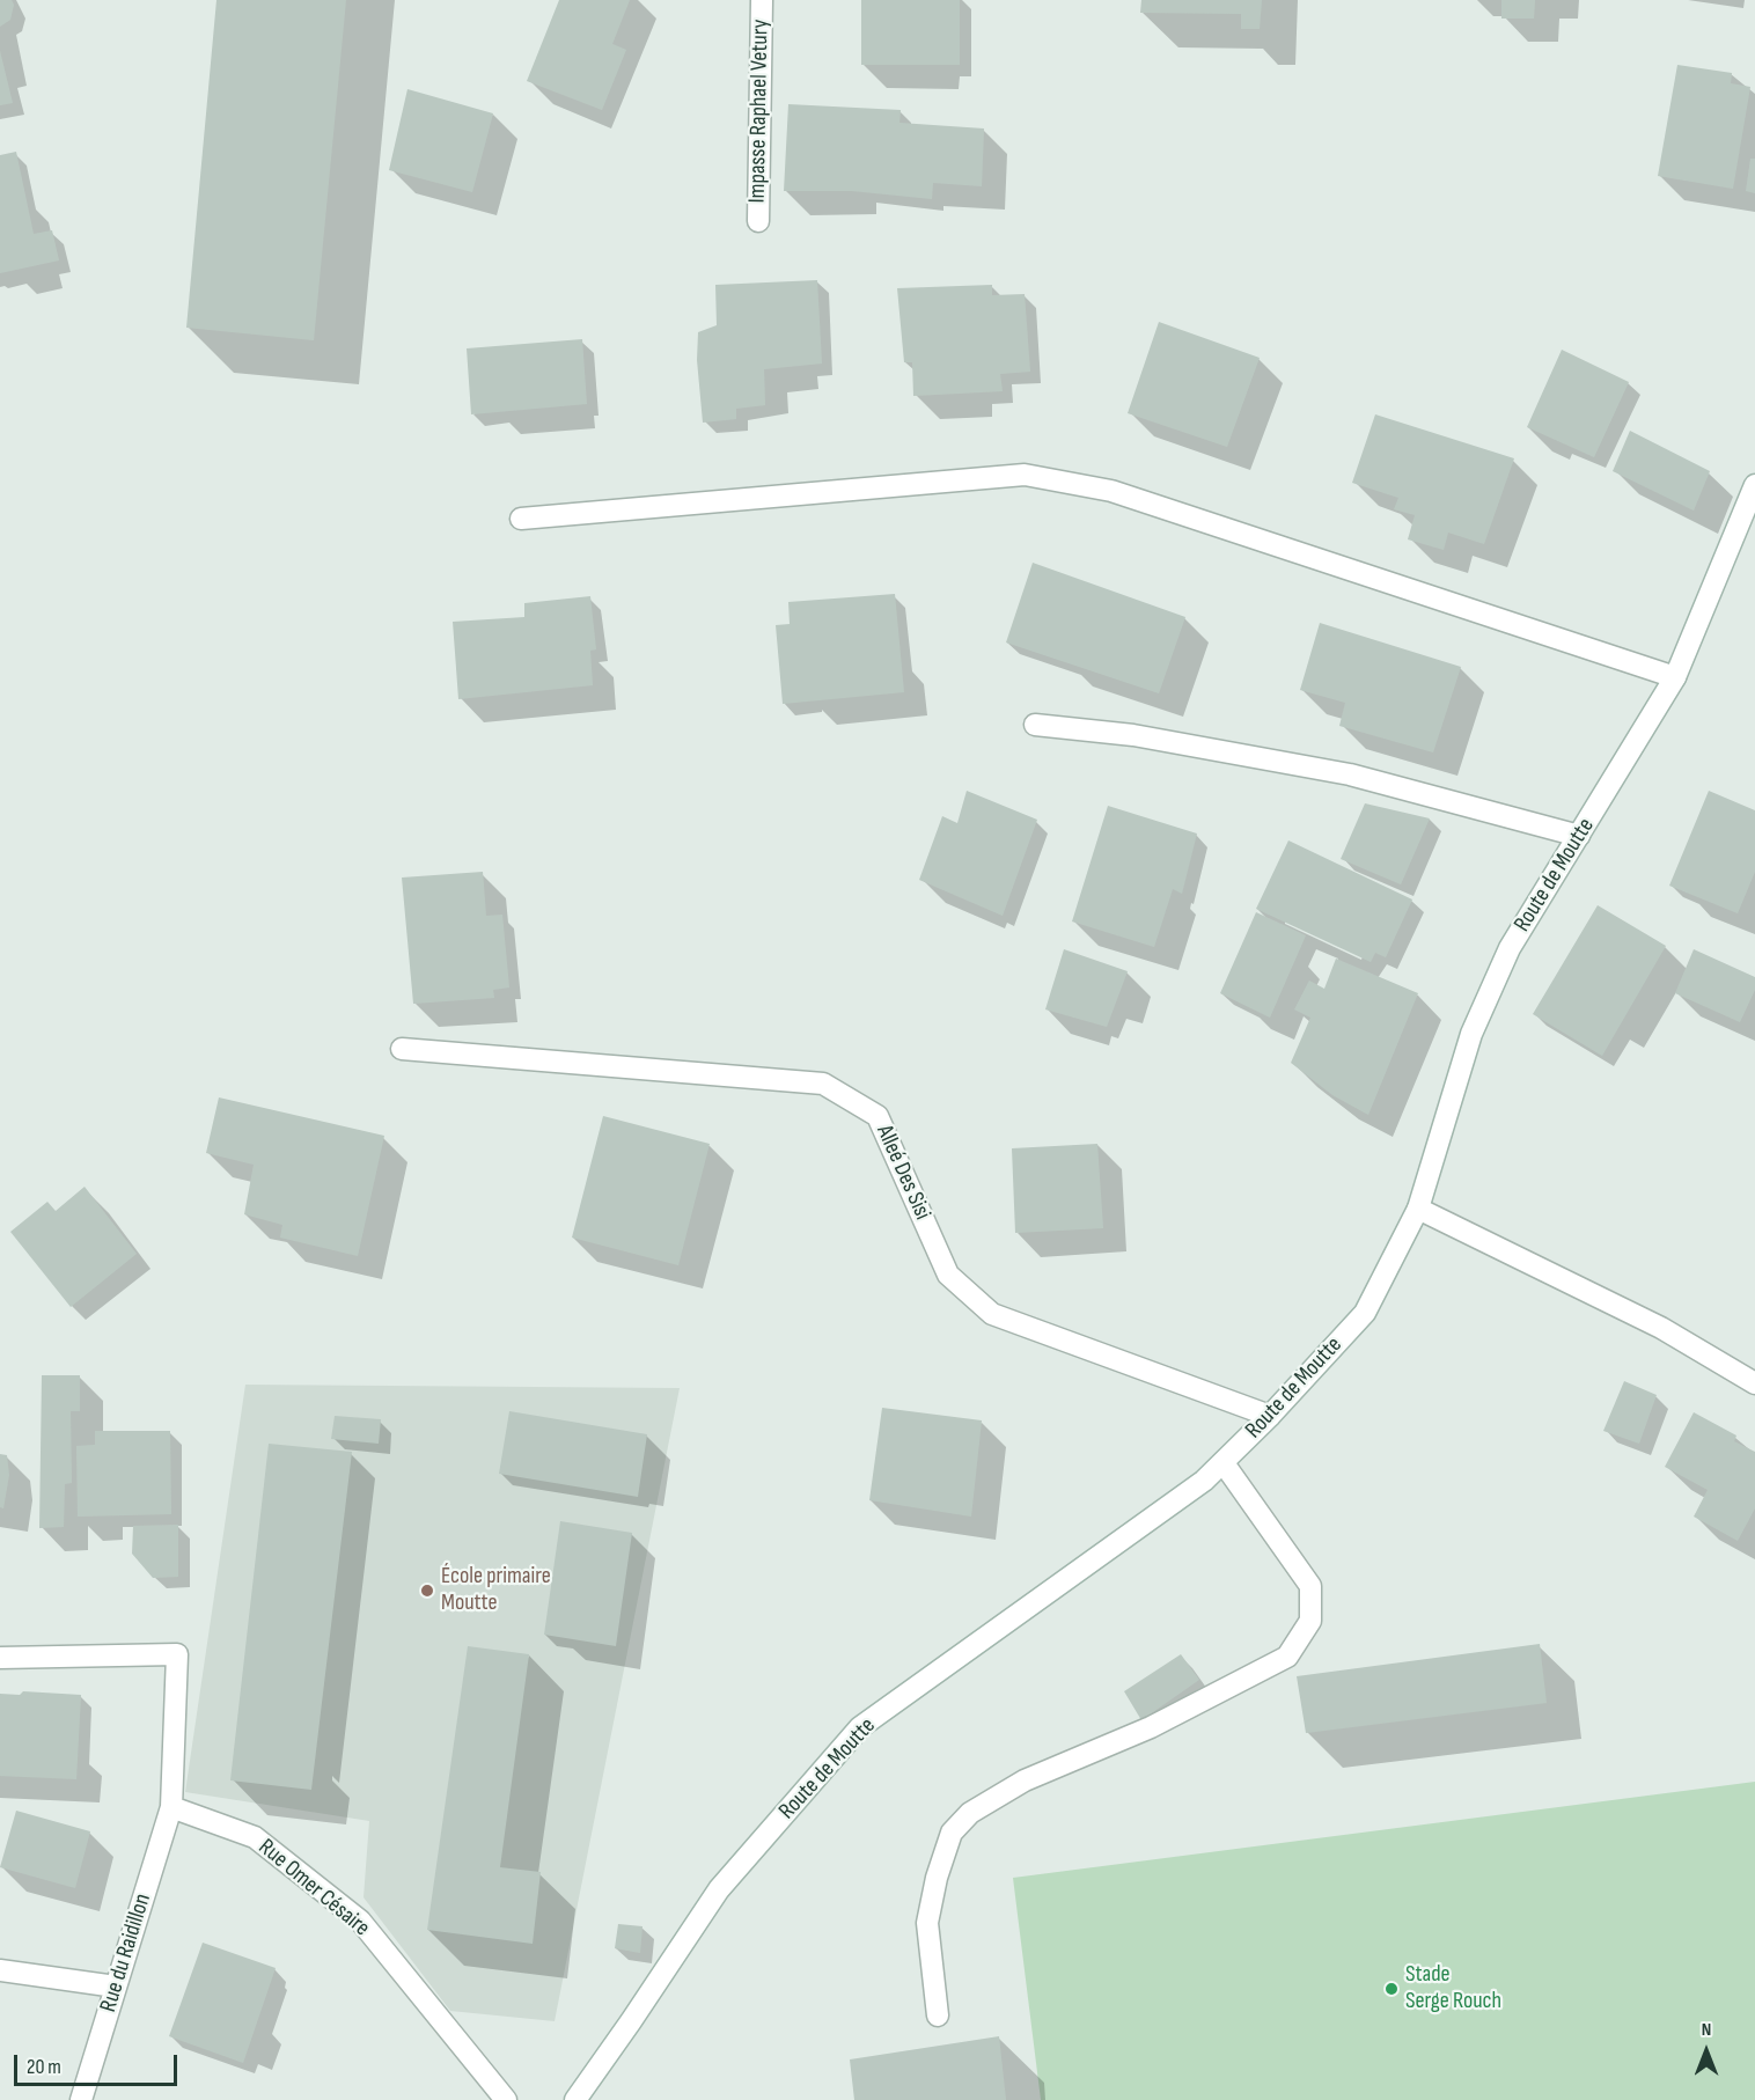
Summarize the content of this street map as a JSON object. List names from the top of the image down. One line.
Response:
{"streets":{"street":["Impasse Raphael Vetury","Route de Moutte","Alleé Des Sisi","Rue Omer Césaire","Rue du Raidillon"]},"crossings":[["Route de Moutte","Alleé Des Sisi"],["Rue Omer Césaire","Rue du Raidillon"]],"places":["École primaire Moutte","Stade Serge Rouch"],"scale_bar":"20 m","north":"top"}
